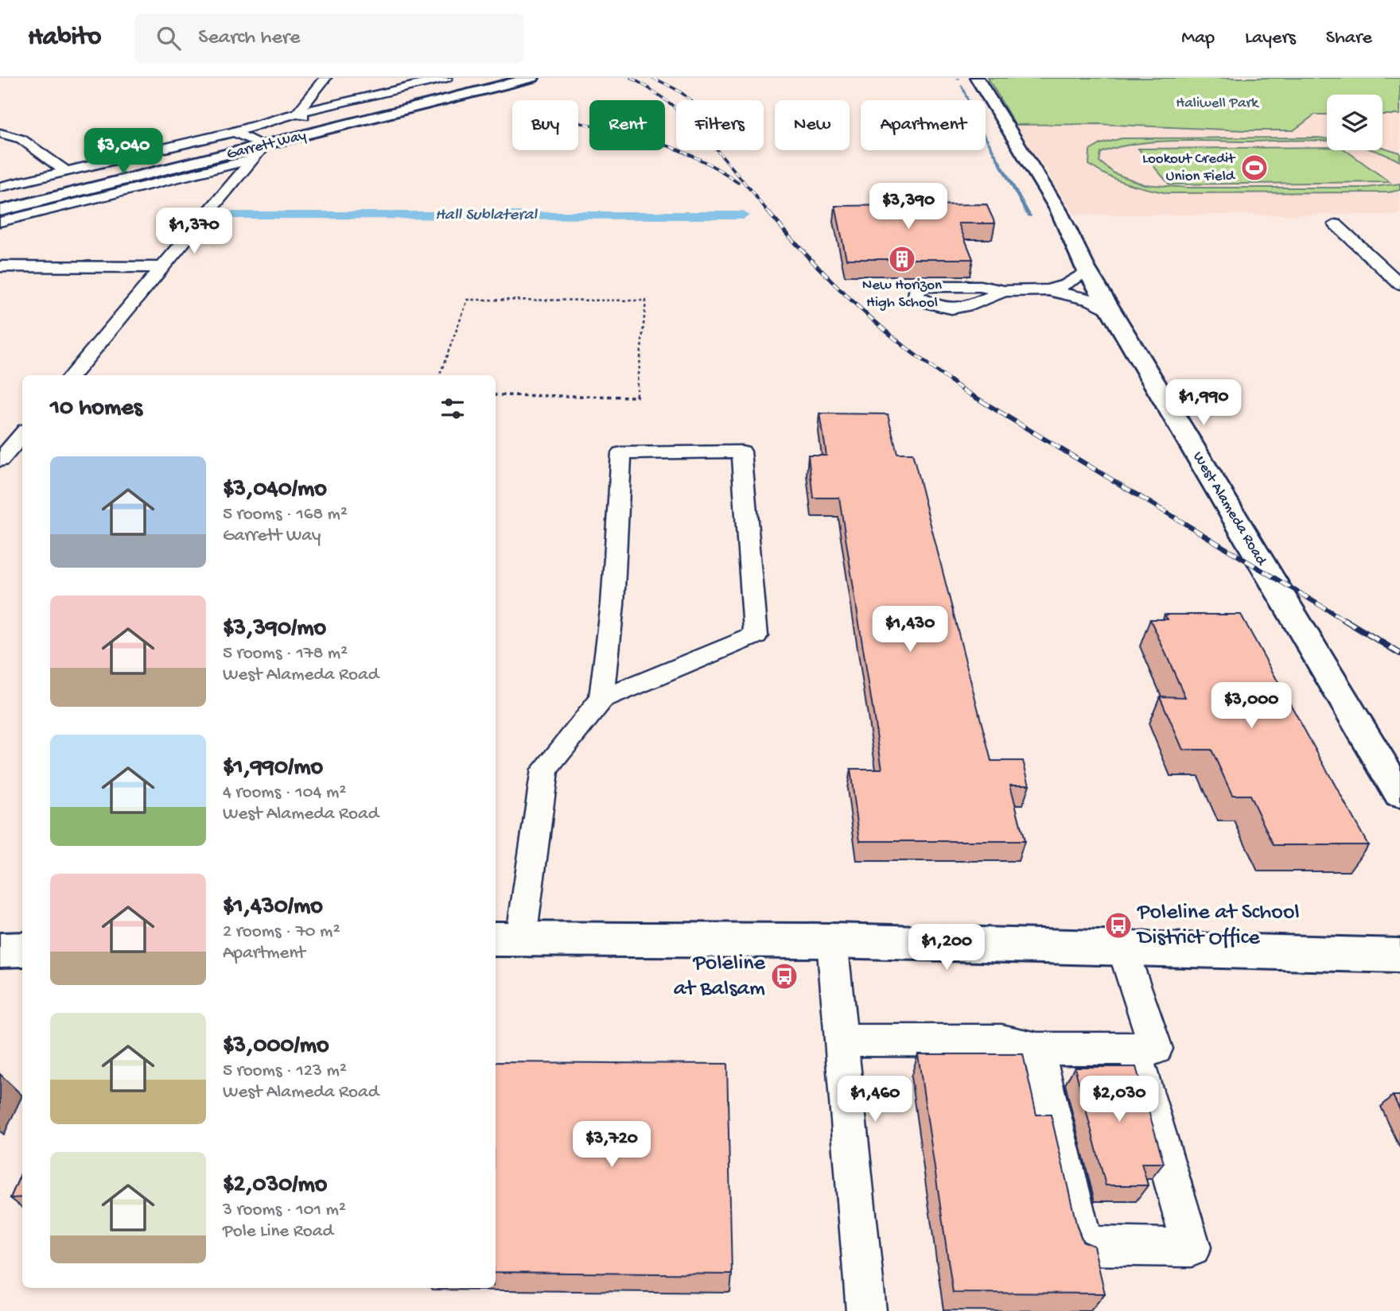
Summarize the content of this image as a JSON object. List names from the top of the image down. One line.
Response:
{"streets":{"main road":["Garrett Way","West Alameda Road"]},"water":["Hall Sublateral"],"parks":["Haliwell Park"],"places":{"sports":["Lookout Credit Union Field"],"building":["New Horizon High School"],"bus stop":["Poleline at School District Office","Poleline at Balsam"]},"page":{"header":"Habito","search":"Search here","nav":["Map","Layers","Share"],"chip":["Buy","Rent","Filters","New","Apartment"],"price":["$3,040","$3,390","$1,370","$1,990","$1,430","$3,000","$1,200","$1,460","$2,030","$3,720"],"heading":"10 homes","list":[{"name":"$3,040/mo","note":"5 rooms · 168 m² · Garrett Way"},{"name":"$3,390/mo","note":"5 rooms · 178 m² · West Alameda Road"},{"name":"$1,990/mo","note":"4 rooms · 104 m² · West Alameda Road"},{"name":"$1,430/mo","note":"2 rooms · 70 m² · Apartment"},{"name":"$3,000/mo","note":"5 rooms · 123 m² · West Alameda Road"},{"name":"$2,030/mo","note":"3 rooms · 101 m² · Pole Line Road"}]}}
